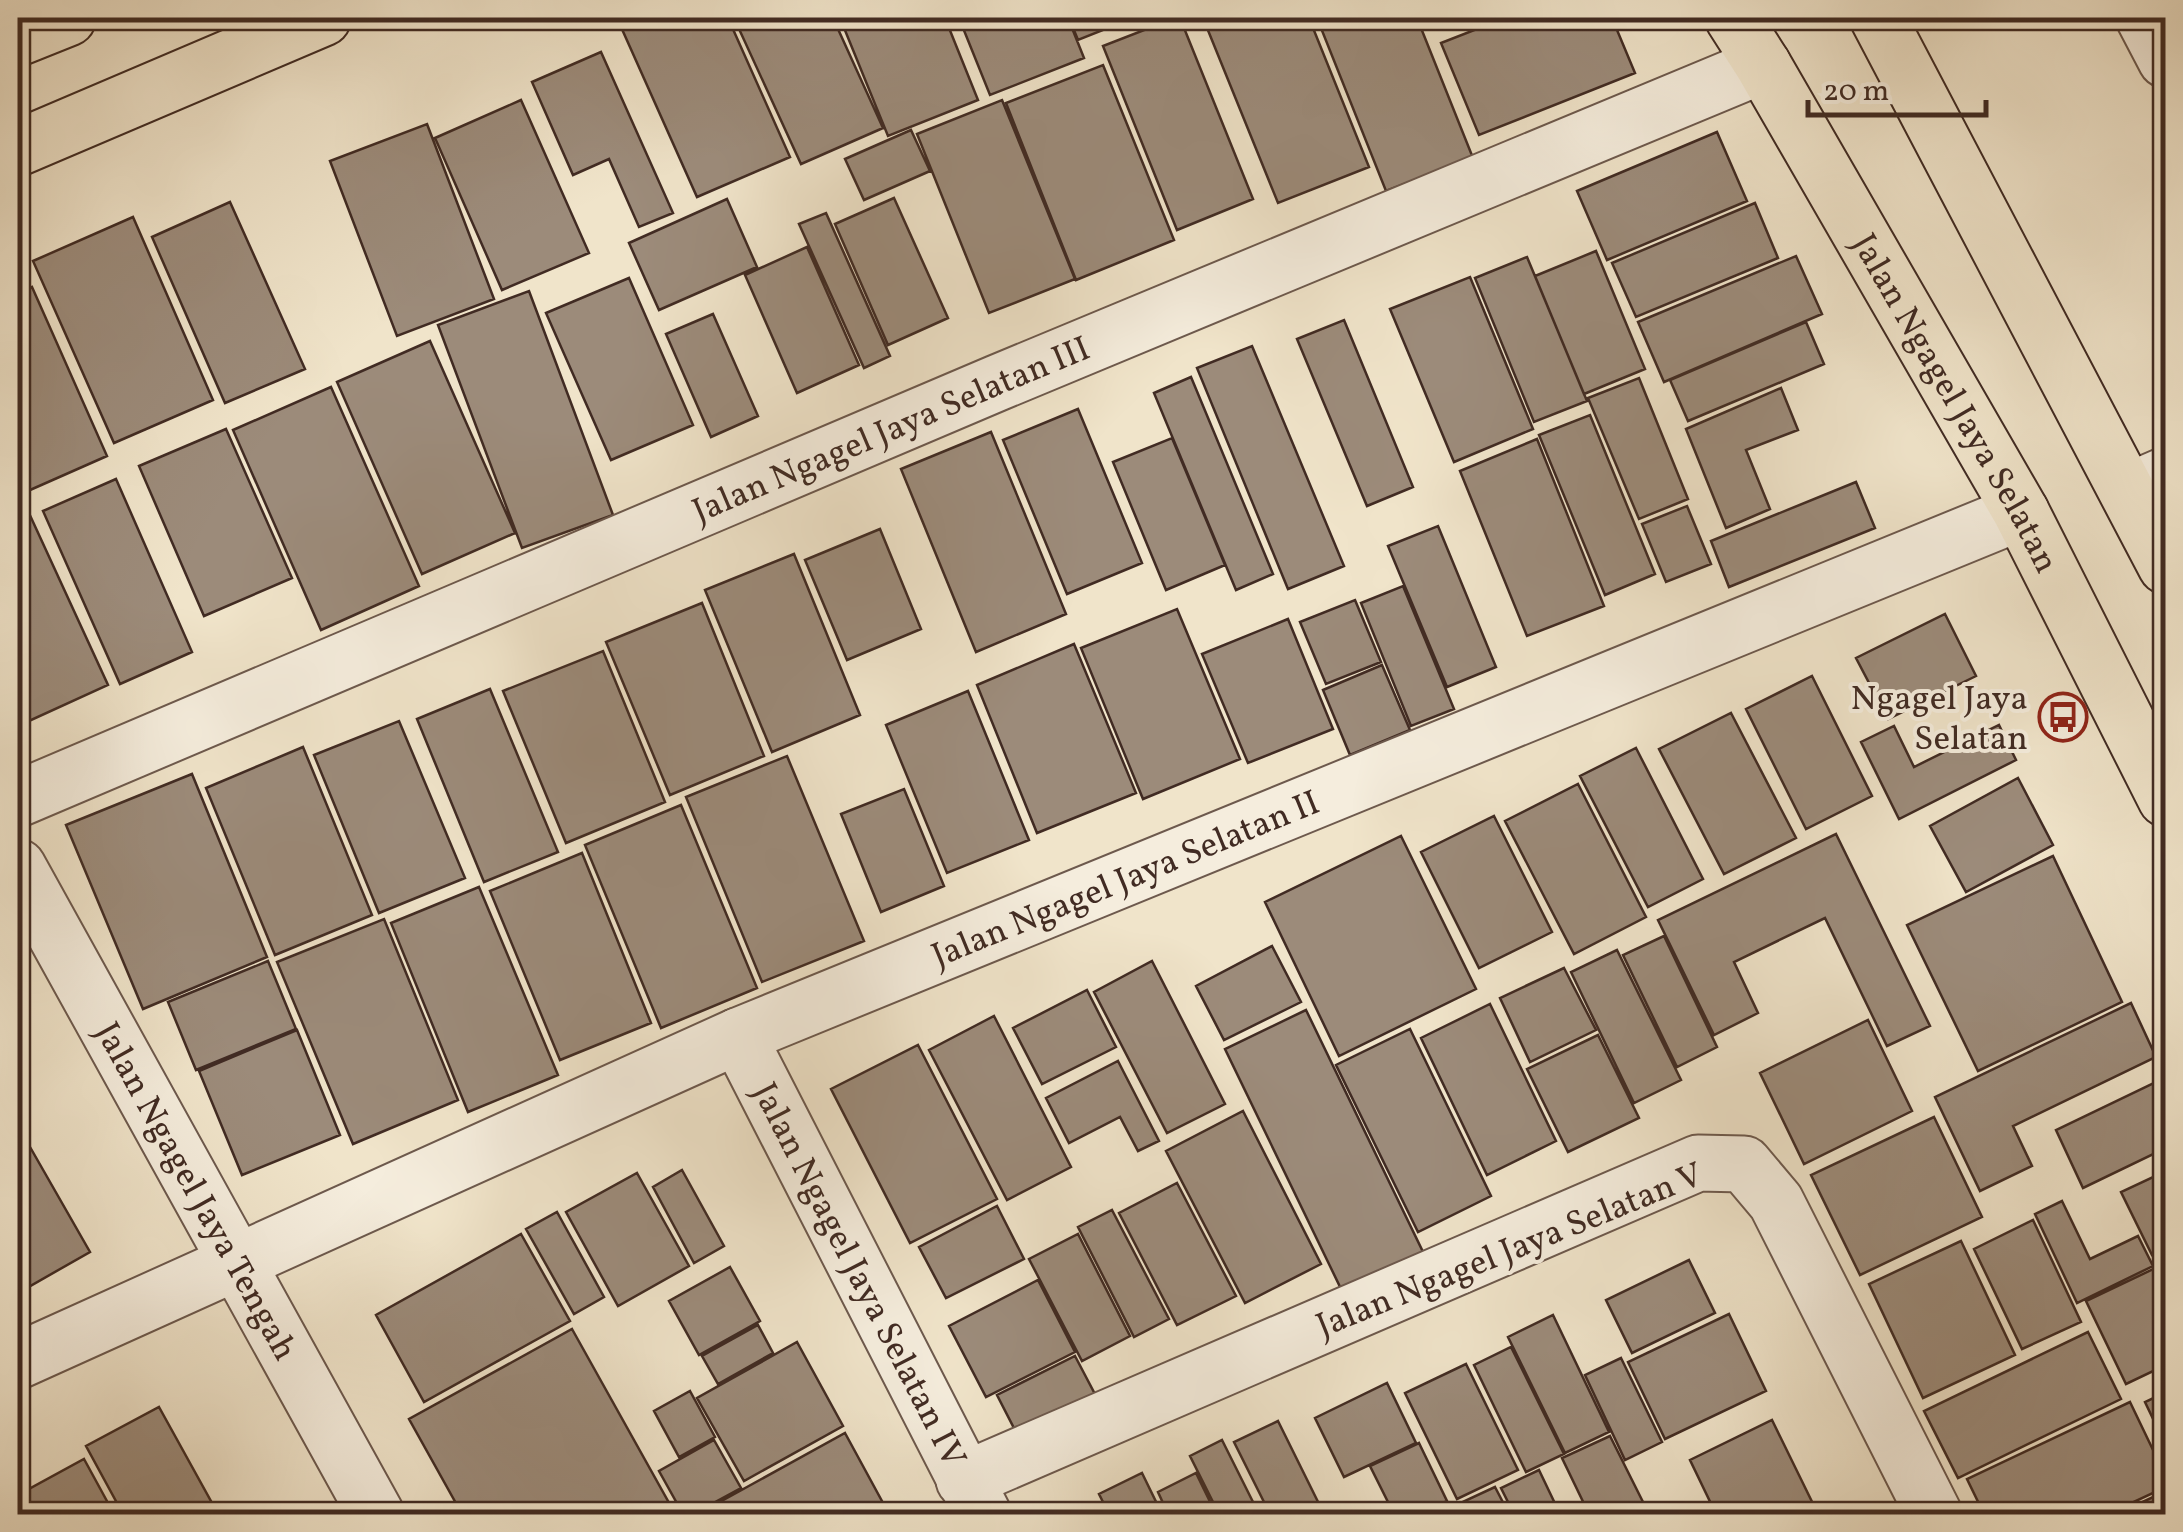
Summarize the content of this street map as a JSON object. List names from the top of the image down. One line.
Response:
{"streets":{"main road":["Jalan Ngagel Jaya Selatan"],"street":["Jalan Ngagel Jaya Selatan III","Jalan Ngagel Jaya Selatan II","Jalan Ngagel Jaya Tengah","Jalan Ngagel Jaya Selatan V","Jalan Ngagel Jaya Selatan IV"]},"crossings":[["Jalan Ngagel Jaya Selatan","Jalan Ngagel Jaya Selatan III"],["Jalan Ngagel Jaya Selatan","Jalan Ngagel Jaya Selatan II"],["Jalan Ngagel Jaya Selatan II","Jalan Ngagel Jaya Tengah"],["Jalan Ngagel Jaya Selatan II","Jalan Ngagel Jaya Selatan IV"],["Jalan Ngagel Jaya Selatan V","Jalan Ngagel Jaya Selatan IV"]],"places":{"bus stop":["Ngagel Jaya Selatan"]},"scale_bar":"20 m"}
